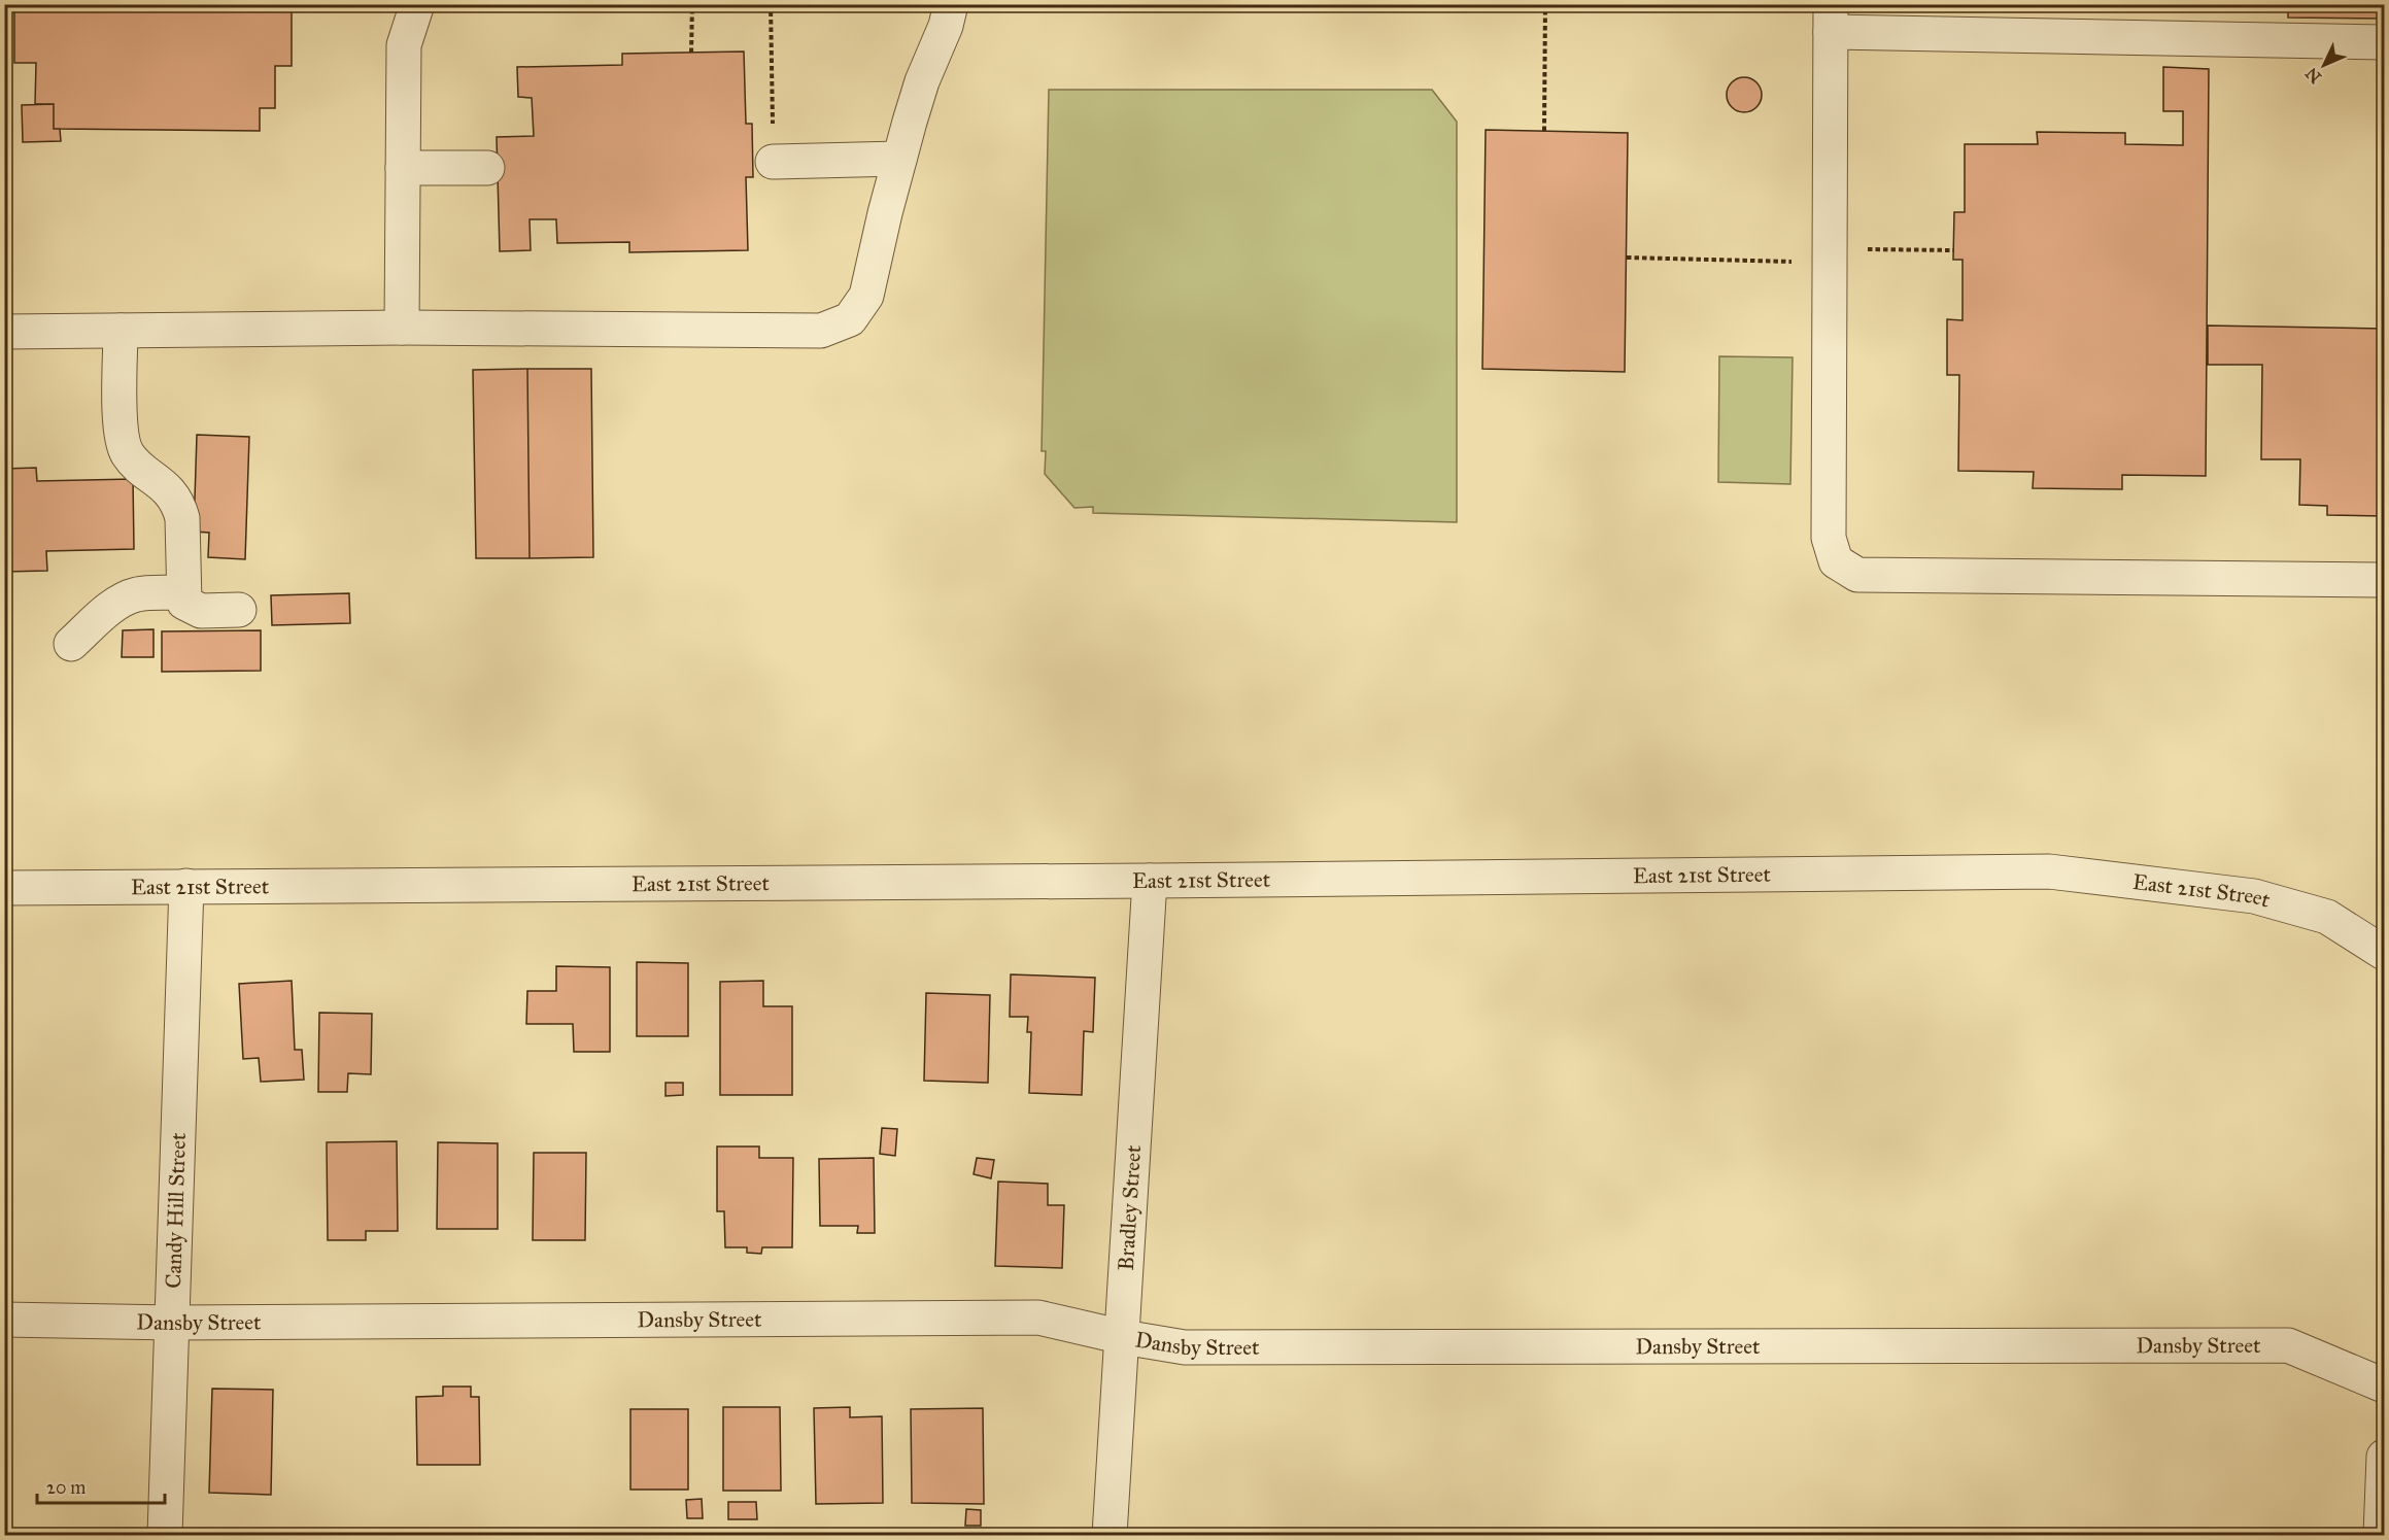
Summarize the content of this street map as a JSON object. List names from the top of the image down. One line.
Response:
{"streets":{"street":["East 21st Street","Bradley Street","Candy Hill Street","Dansby Street"]},"crossings":[["East 21st Street","Bradley Street"],["East 21st Street","Candy Hill Street"],["Bradley Street","Dansby Street"],["Candy Hill Street","Dansby Street"]],"scale_bar":"20 m","north":"bottom left"}
